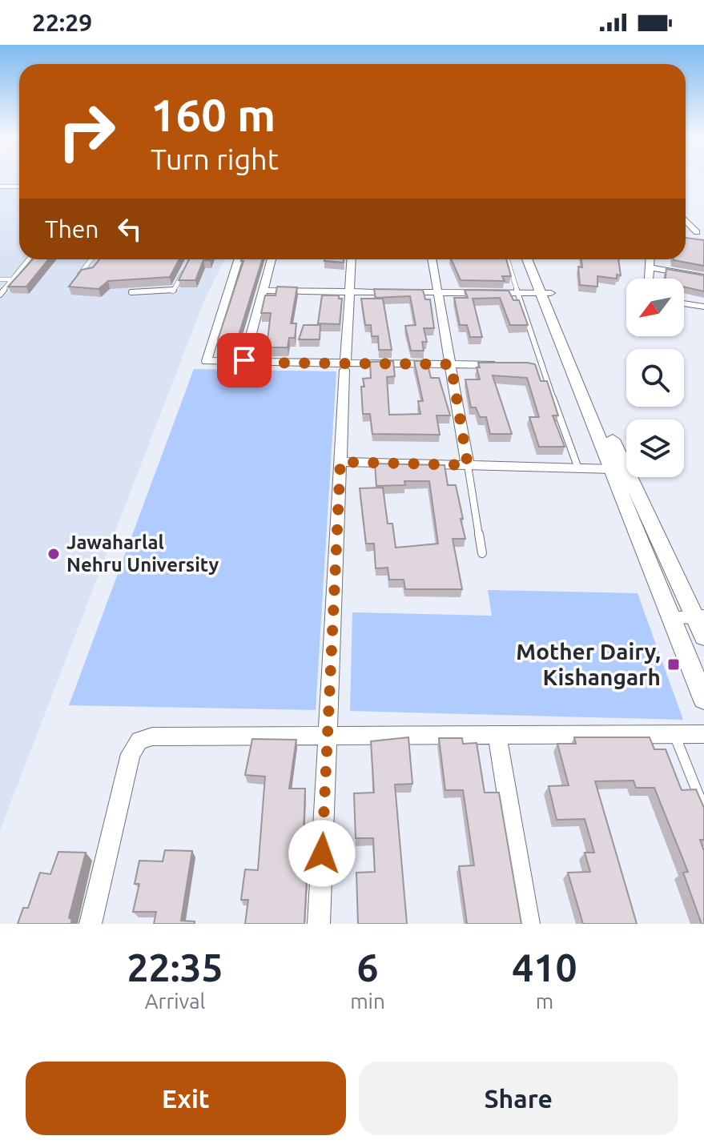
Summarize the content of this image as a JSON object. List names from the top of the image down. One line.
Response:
{"places":{"other":["Jawaharlal Nehru University"],"transit":["Mother Dairy, Kishangarh"]},"north":"bottom left","page":{"status":"22:29","turn":["160 m","Turn right"],"then":"Then","eta":["22:35","Arrival","6","min","410","m"],"buttons":["Exit","Share"]}}
